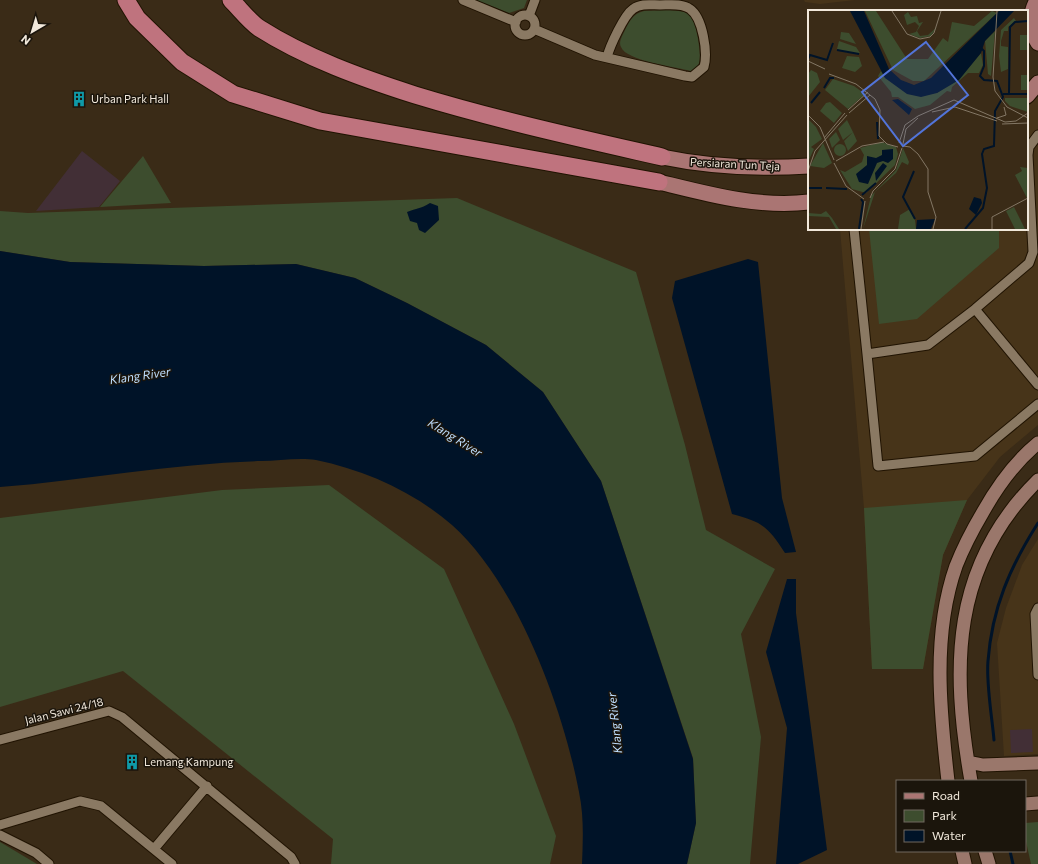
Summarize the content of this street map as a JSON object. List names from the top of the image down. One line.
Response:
{"streets":{"main road":["Persiaran Tun Teja"],"street":["Jalan Sawi 24/18"]},"water":["Klang River"],"places":{"building":["Urban Park Hall","Lemang Kampung"]},"legend":["Road","Park","Water"],"north":"bottom left"}
